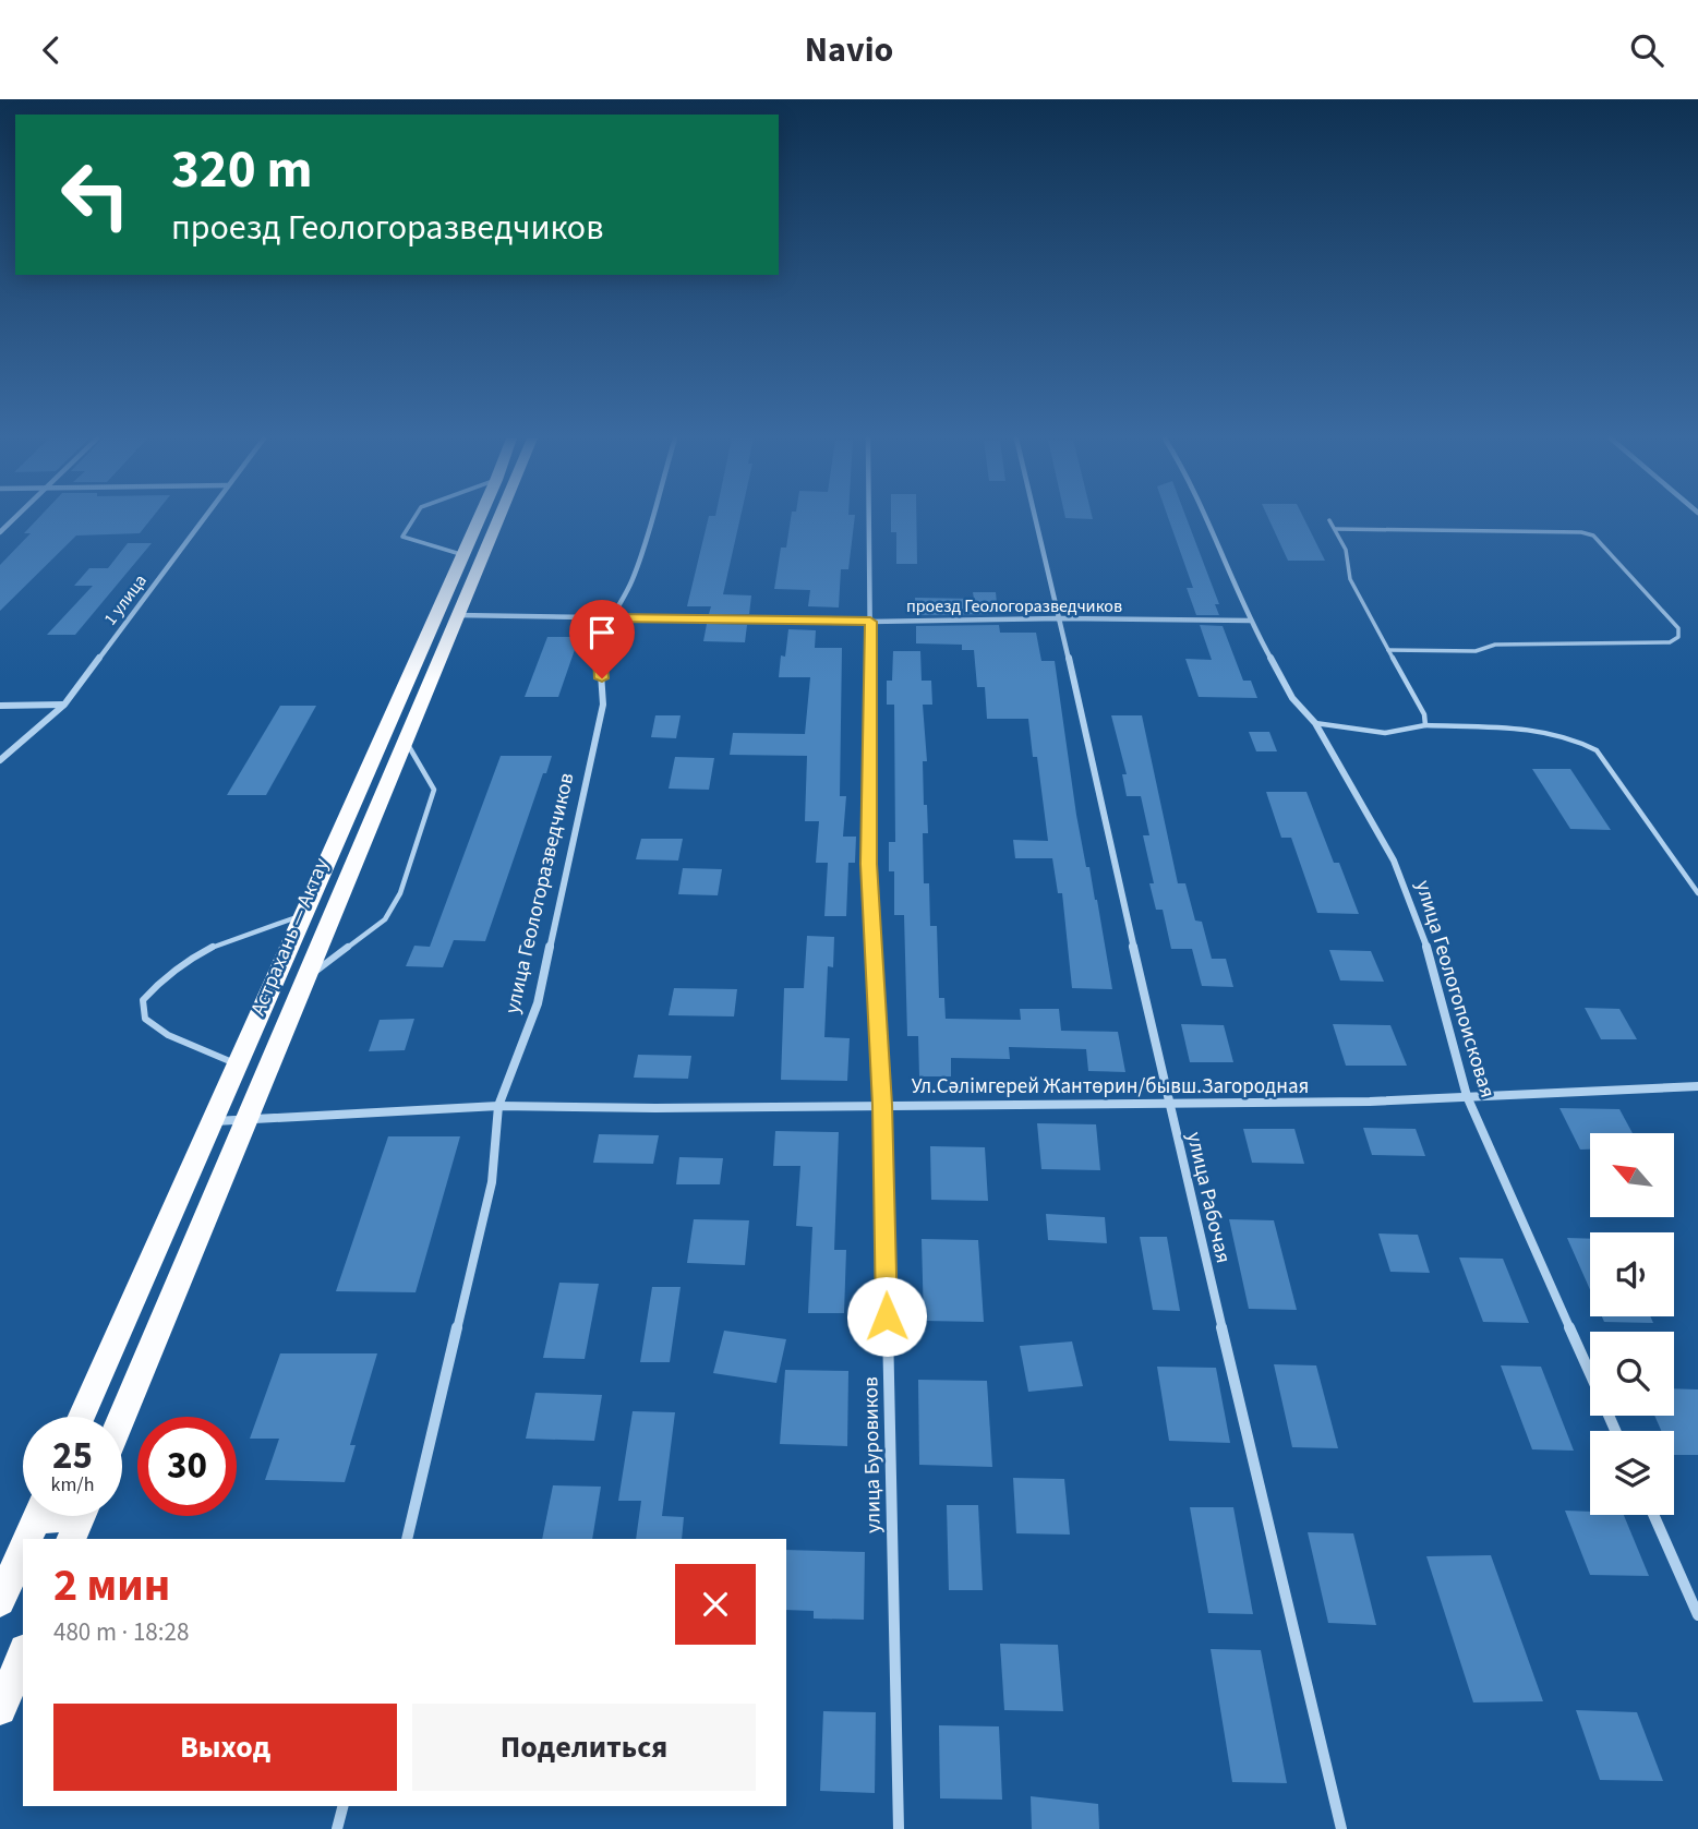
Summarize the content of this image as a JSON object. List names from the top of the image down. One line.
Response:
{"streets":{"highway":["Астрахань — Актау"],"street":["1 улица","проезд Геологоразведчиков","улица Геологоразведчиков","улица Геологопоисковая","Ул.Сәлімгерей Жантөрин/бывш.Загородная","улица Рабочая","улица Буровиков"]},"crossings":[["проезд Геологоразведчиков","улица Геологоразведчиков"],["проезд Геологоразведчиков","Астрахань — Актау"],["проезд Геологоразведчиков","улица Геологопоисковая"],["проезд Геологоразведчиков","улица Рабочая"],["проезд Геологоразведчиков","улица Буровиков"],["улица Геологоразведчиков","Ул.Сәлімгерей Жантөрин/бывш.Загородная"],["Астрахань — Актау","Ул.Сәлімгерей Жантөрин/бывш.Загородная"],["улица Геологопоисковая","Ул.Сәлімгерей Жантөрин/бывш.Загородная"],["Ул.Сәлімгерей Жантөрин/бывш.Загородная","улица Рабочая"],["Ул.Сәлімгерей Жантөрин/бывш.Загородная","улица Буровиков"]],"north":"top left","page":{"header":"Navio","turn":["320 m","проезд Геологоразведчиков"],"speed":"25 km/h","limit":"30","heading":["2 мин","480 m · 18:28"],"buttons":["Выход","Поделиться"]}}
